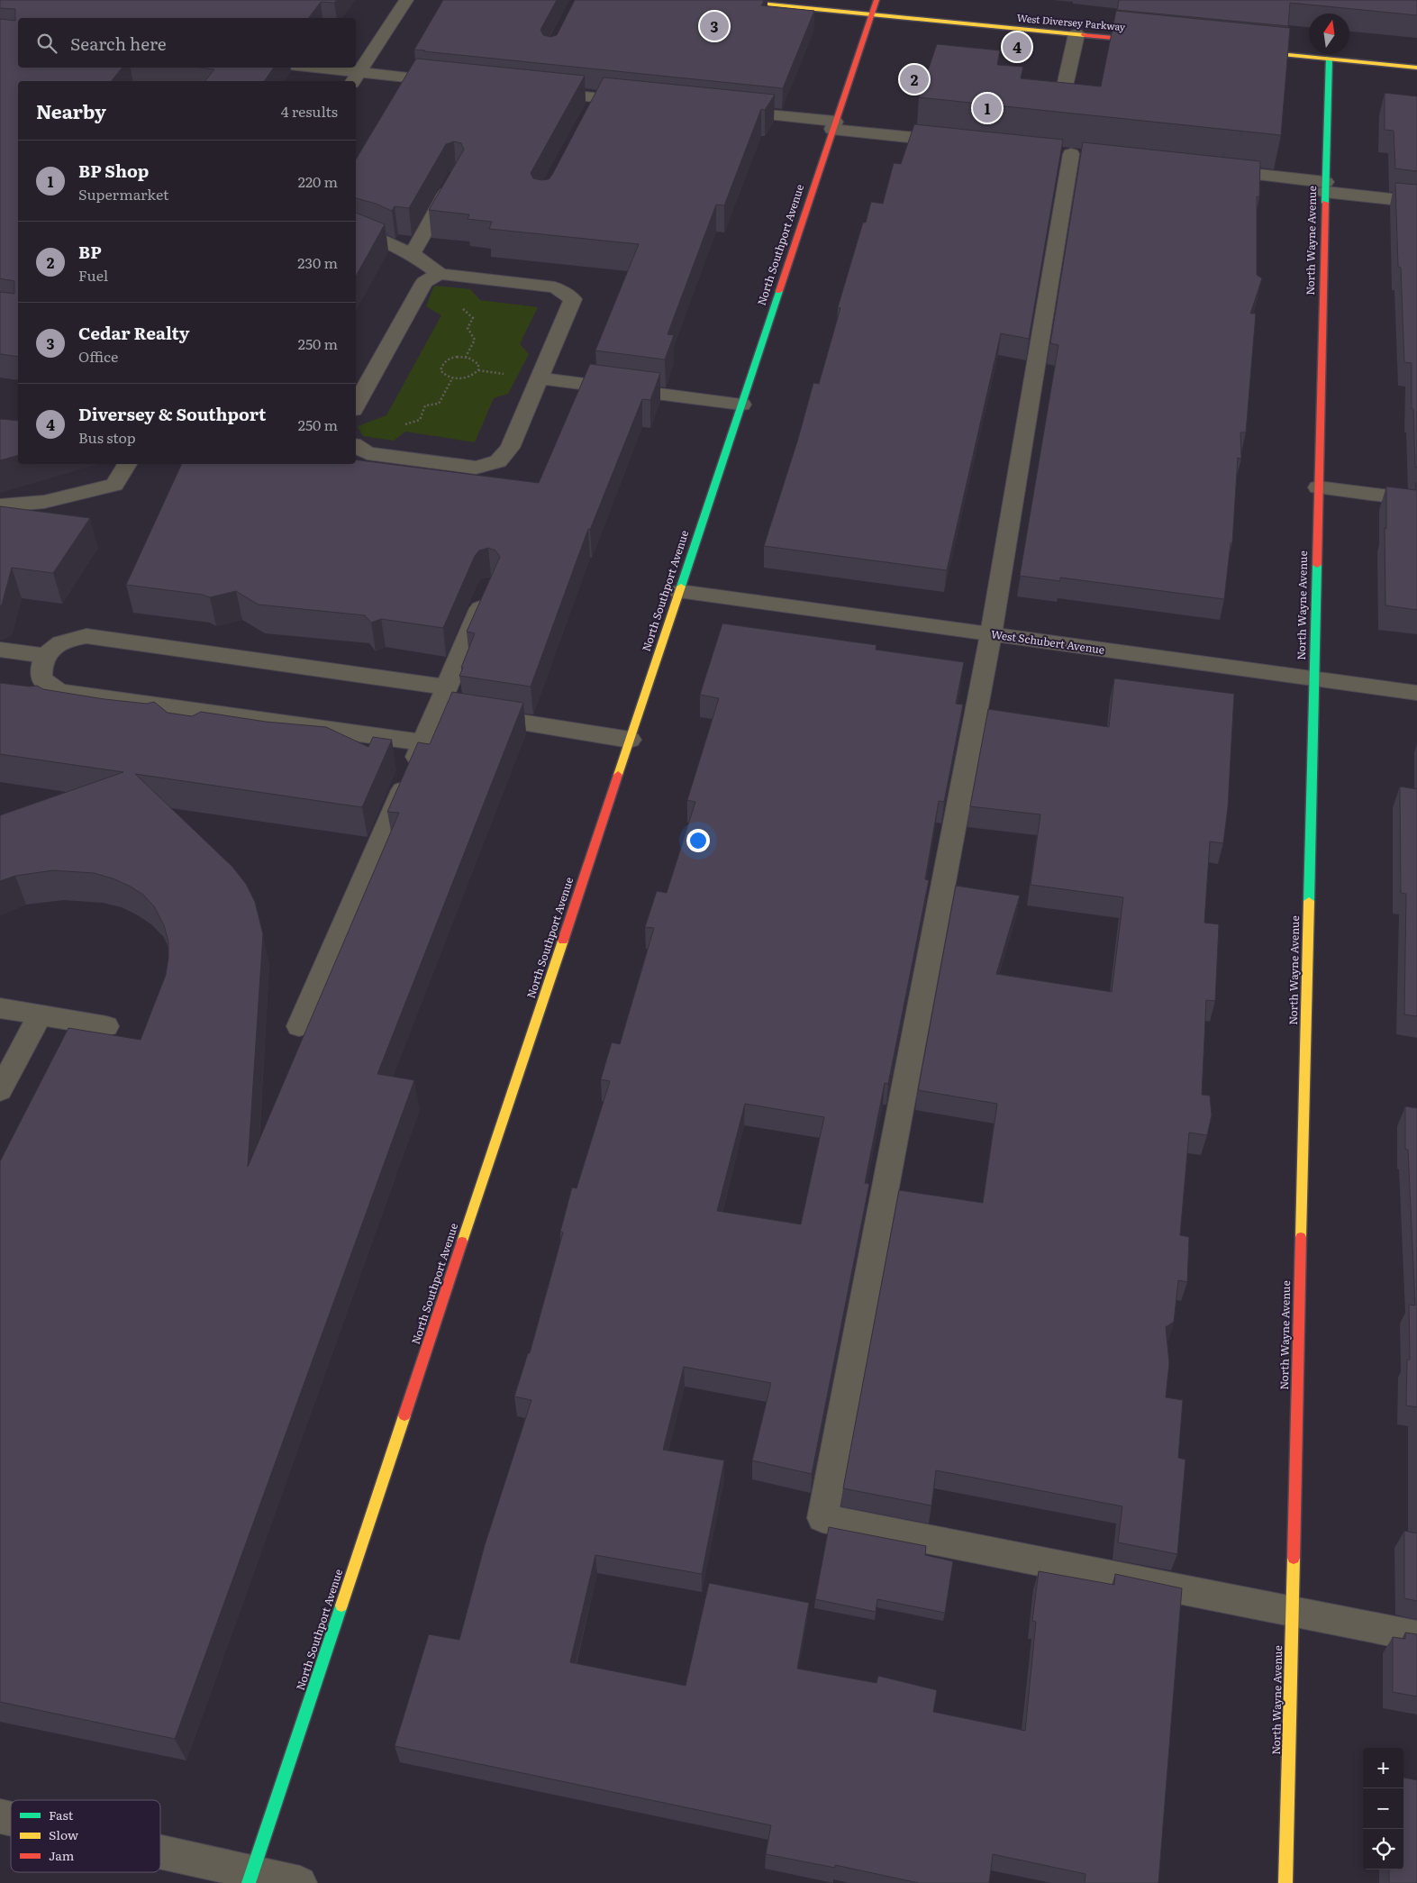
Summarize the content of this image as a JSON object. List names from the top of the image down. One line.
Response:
{"streets":{"street":["West Diversey Parkway","North Wayne Avenue","North Southport Avenue","West Schubert Avenue"]},"crossings":[["West Diversey Parkway","North Southport Avenue"],["North Wayne Avenue","West Schubert Avenue"],["North Southport Avenue","West Schubert Avenue"]],"legend":["Fast","Slow","Jam"],"north":"top","page":{"pins":["3","4","2","1"],"search":"Search here","heading":["Nearby","4 results"],"list":[{"mark":"1","name":"BP Shop","note":"Supermarket","value":"220 m"},{"mark":"2","name":"BP","note":"Fuel","value":"230 m"},{"mark":"3","name":"Cedar Realty","note":"Office","value":"250 m"},{"mark":"4","name":"Diversey & Southport","note":"Bus stop","value":"250 m"}],"map_buttons":["+","−"]}}
